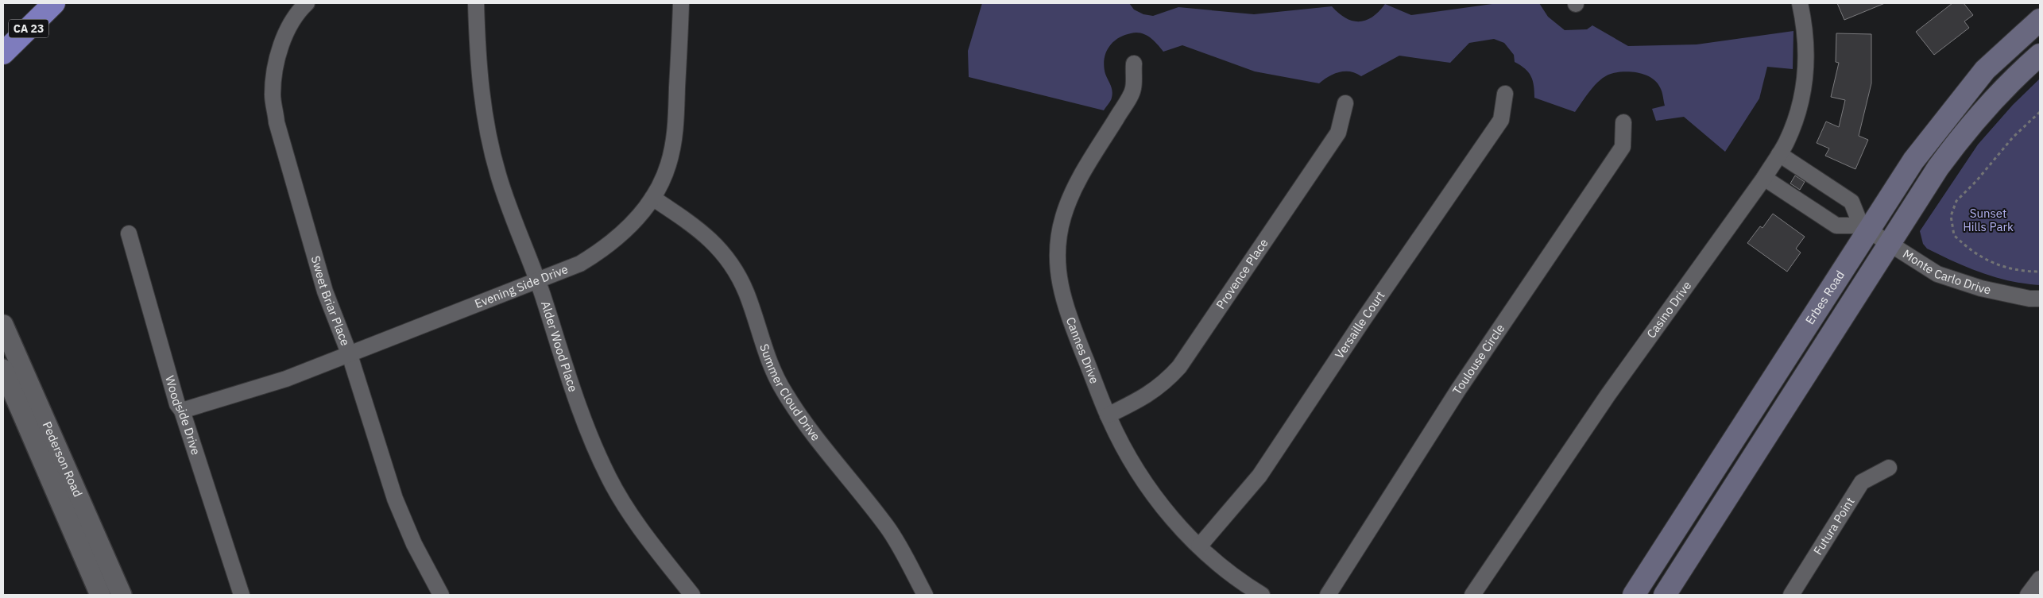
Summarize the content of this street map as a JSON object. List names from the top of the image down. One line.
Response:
{"streets":{"highway":["CA 23"],"main road":["Erbes Road"],"street":["Monte Carlo Drive","Provence Place","Evening Side Drive","Sweet Briar Place","Casino Drive","Versaille Court","Alder Wood Place","Cannes Drive","Toulouse Circle","Summer Cloud Drive","Woodside Drive","Pederson Road","Futura Point"]},"crossings":[["Monte Carlo Drive","Erbes Road"],["Provence Place","Cannes Drive"],["Evening Side Drive","Sweet Briar Place"],["Evening Side Drive","Alder Wood Place"],["Evening Side Drive","Summer Cloud Drive"],["Evening Side Drive","Woodside Drive"],["Versaille Court","Cannes Drive"]],"parks":["Sunset Hills Park"]}
